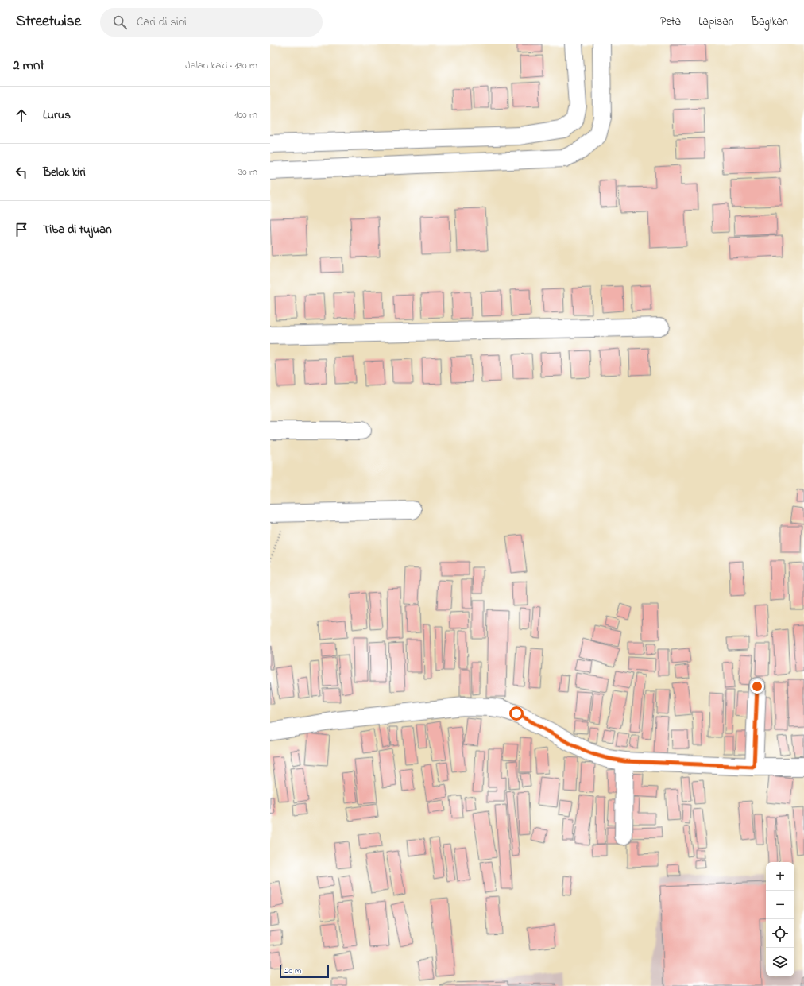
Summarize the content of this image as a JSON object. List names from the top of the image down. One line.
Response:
{"scale_bar":"20 m","page":{"header":"Streetwise","search":"Cari di sini","nav":["Peta","Lapisan","Bagikan"],"heading":["2 mnt","Jalan kaki · 130 m"],"list":[["Lurus","100 m"],["Belok kiri","30 m"],"Tiba di tujuan"],"map_buttons":["+","−"],"scale":"20 m"}}
